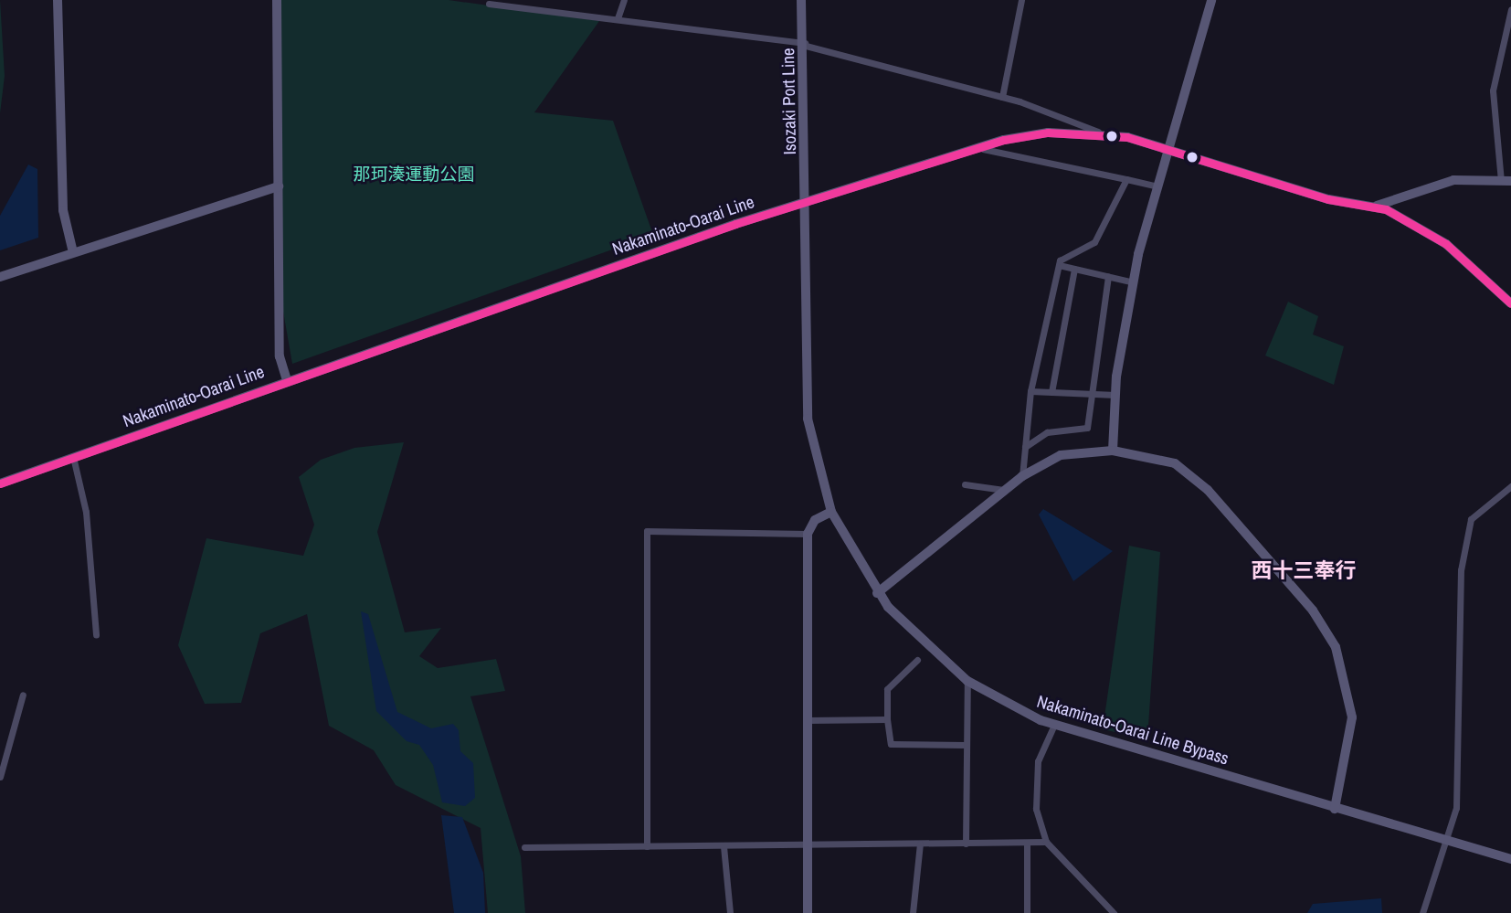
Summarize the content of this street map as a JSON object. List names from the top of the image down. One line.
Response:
{"streets":{"main road":["Isozaki Port Line","Nakaminato-Oarai Line","Nakaminato-Oarai Line Bypass"]},"crossings":[["Isozaki Port Line","Nakaminato-Oarai Line"],["Isozaki Port Line","Nakaminato-Oarai Line Bypass"],["Nakaminato-Oarai Line","Nakaminato-Oarai Line Bypass"]],"districts":["西十三奉行"],"parks":["那珂湊運動公園"]}
